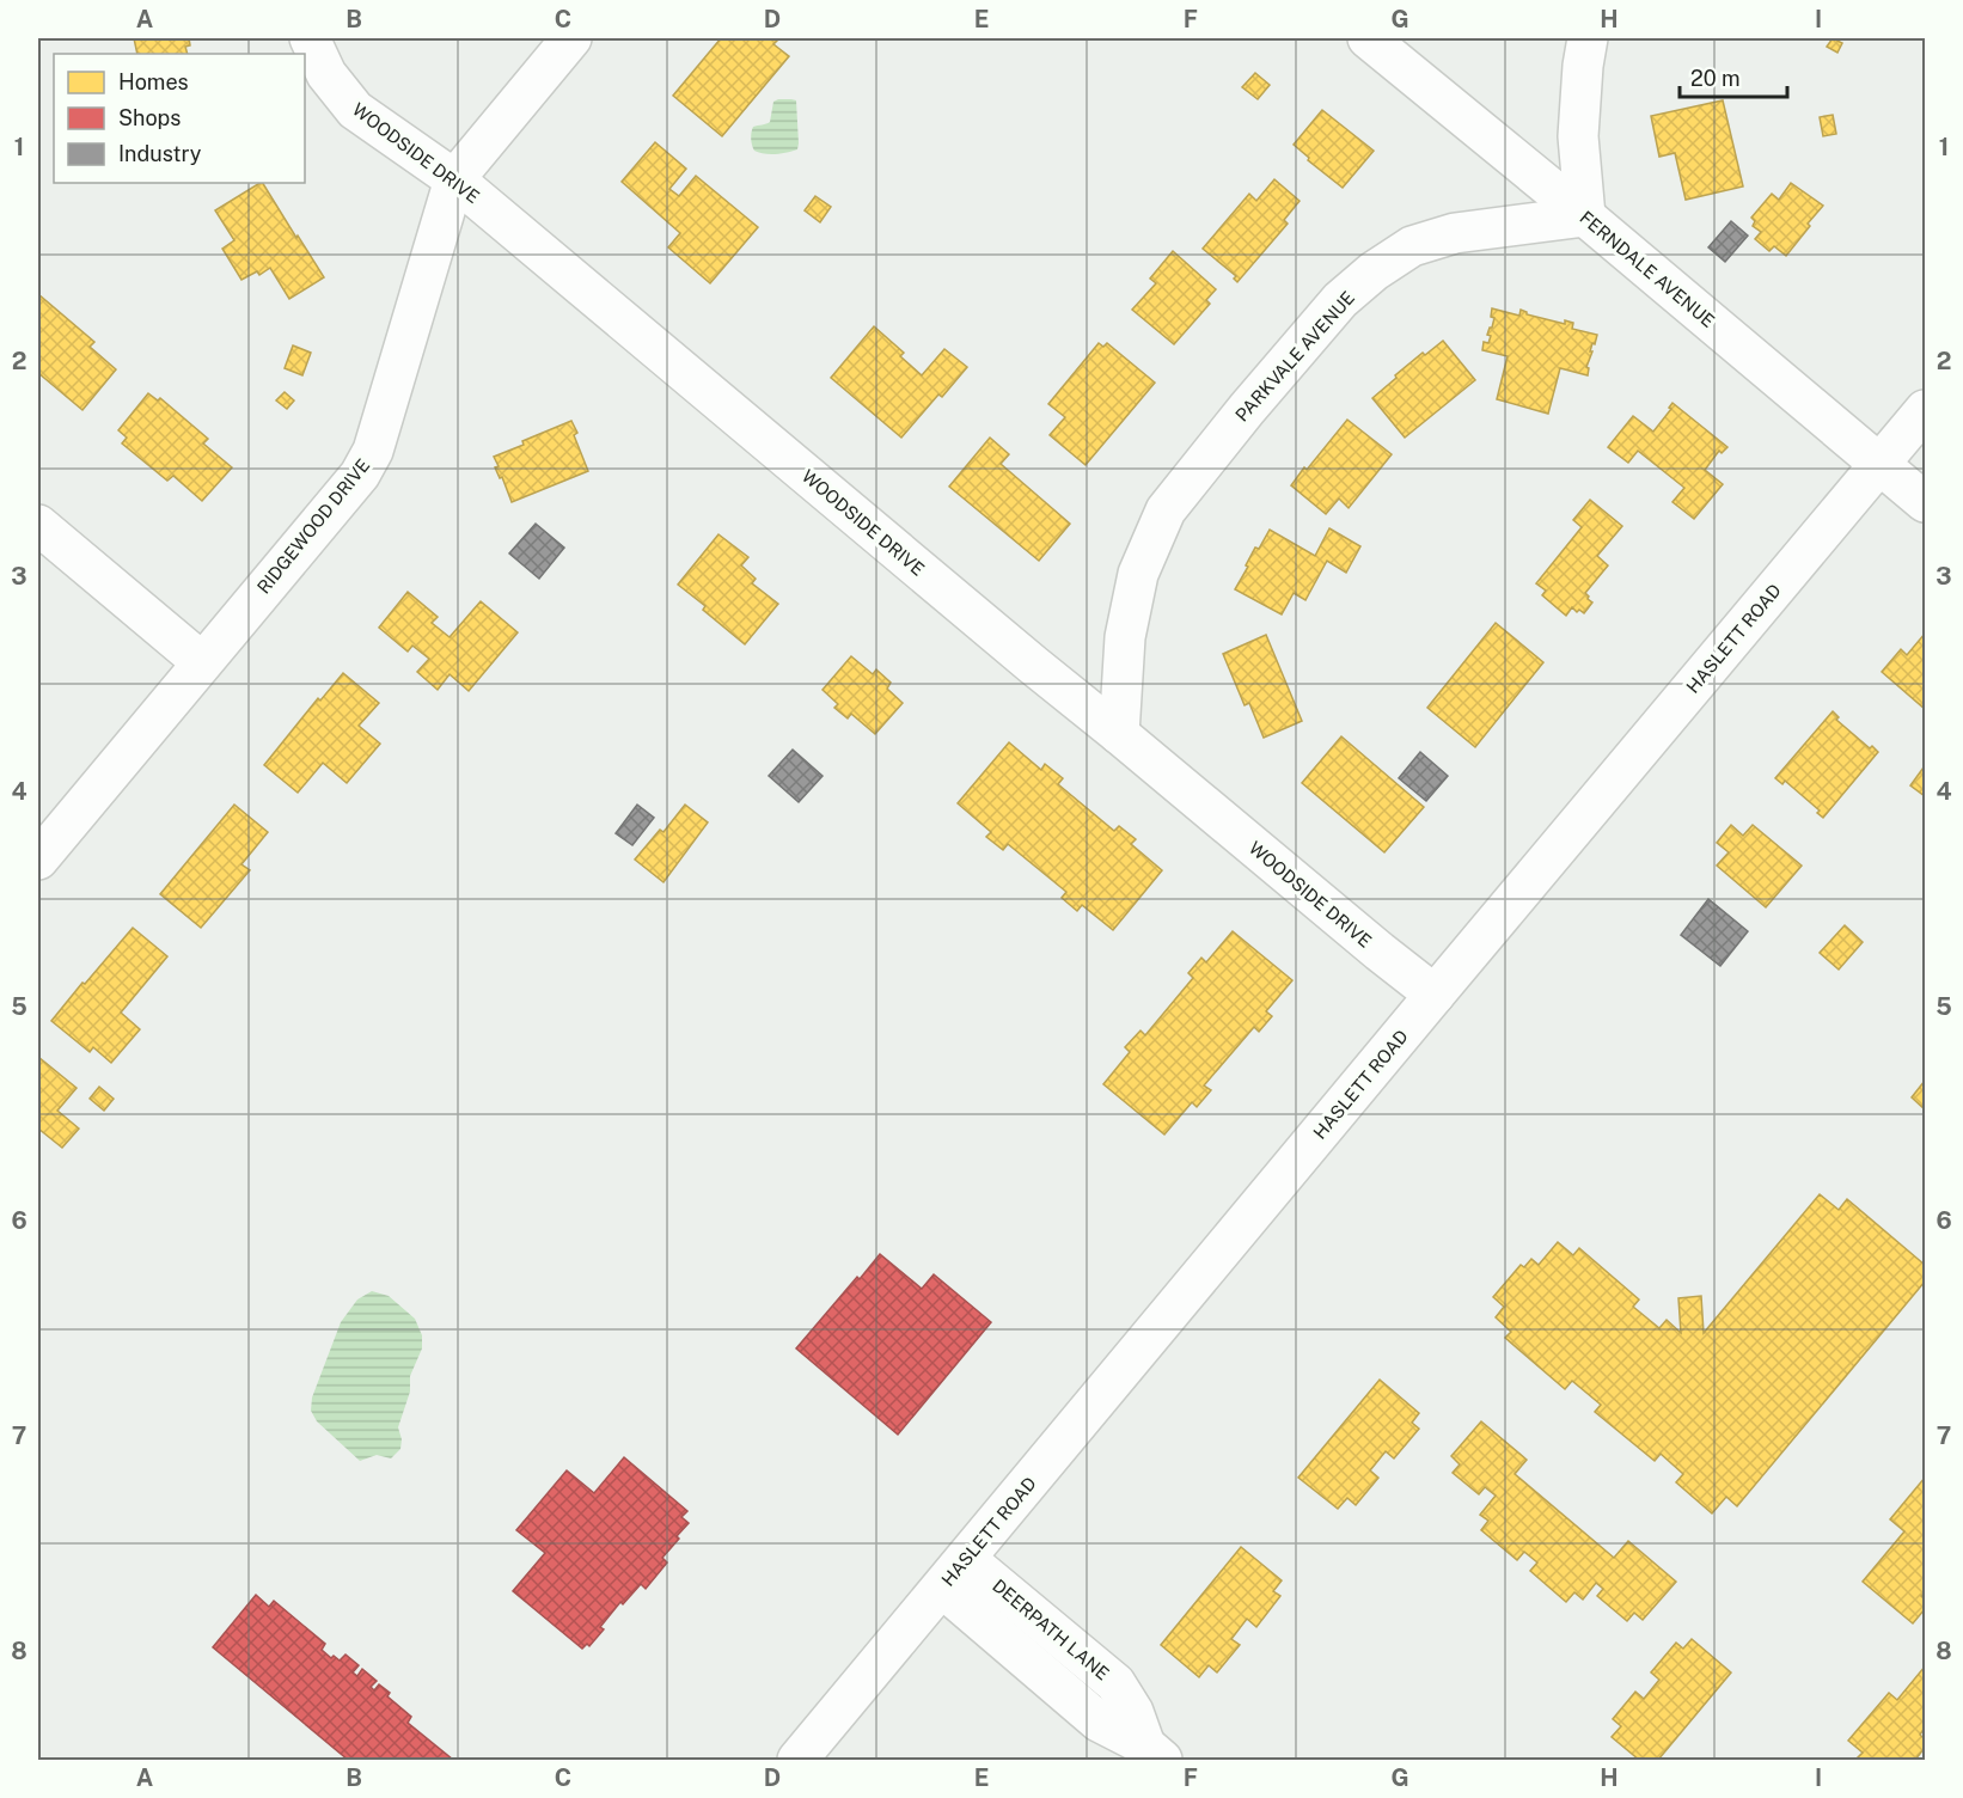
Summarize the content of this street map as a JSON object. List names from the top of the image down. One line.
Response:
{"streets":{"street":["WOODSIDE DRIVE","FERNDALE AVENUE","PARKVALE AVENUE","RIDGEWOOD DRIVE","HASLETT ROAD","DEERPATH LANE"]},"crossings":[["WOODSIDE DRIVE","PARKVALE AVENUE"],["WOODSIDE DRIVE","RIDGEWOOD DRIVE"],["WOODSIDE DRIVE","HASLETT ROAD"],["FERNDALE AVENUE","PARKVALE AVENUE"],["FERNDALE AVENUE","HASLETT ROAD"],["HASLETT ROAD","DEERPATH LANE"]],"legend":["Homes","Shops","Industry"],"scale_bar":"20 m","grid":{"columns":["A","B","C","D","E","F","G","H","I"],"rows":["1","2","3","4","5","6","7","8"]}}
